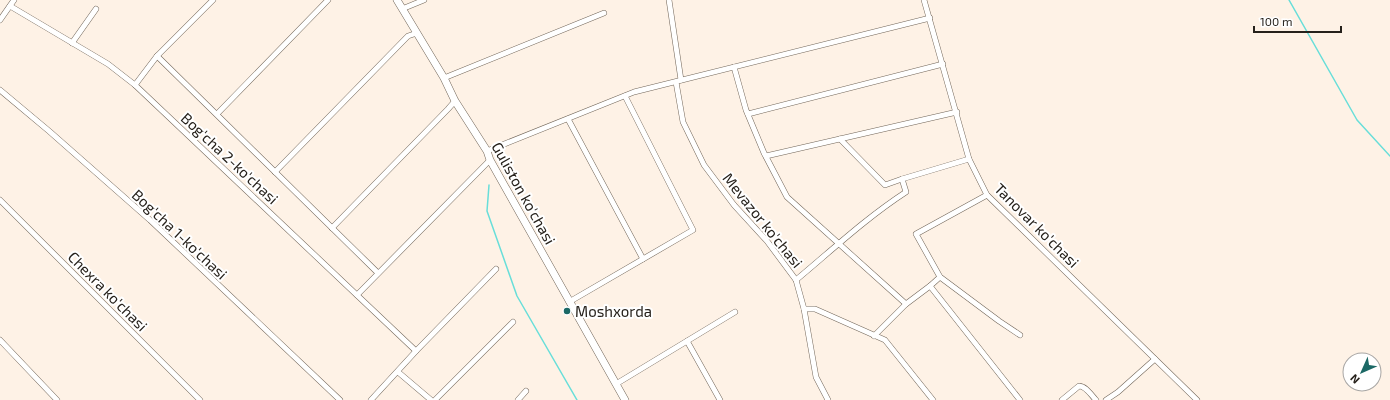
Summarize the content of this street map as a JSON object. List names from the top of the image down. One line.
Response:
{"streets":{"main road":["Guliston ko'chasi"],"street":["Bog'cha 2-ko'chasi","Mevazor ko'chasi","Tanovar ko'chasi","Bog'cha 1-ko'chasi","Chexra ko'chasi"]},"places":["Moshxorda"],"scale_bar":"100 m","north":"bottom left"}
